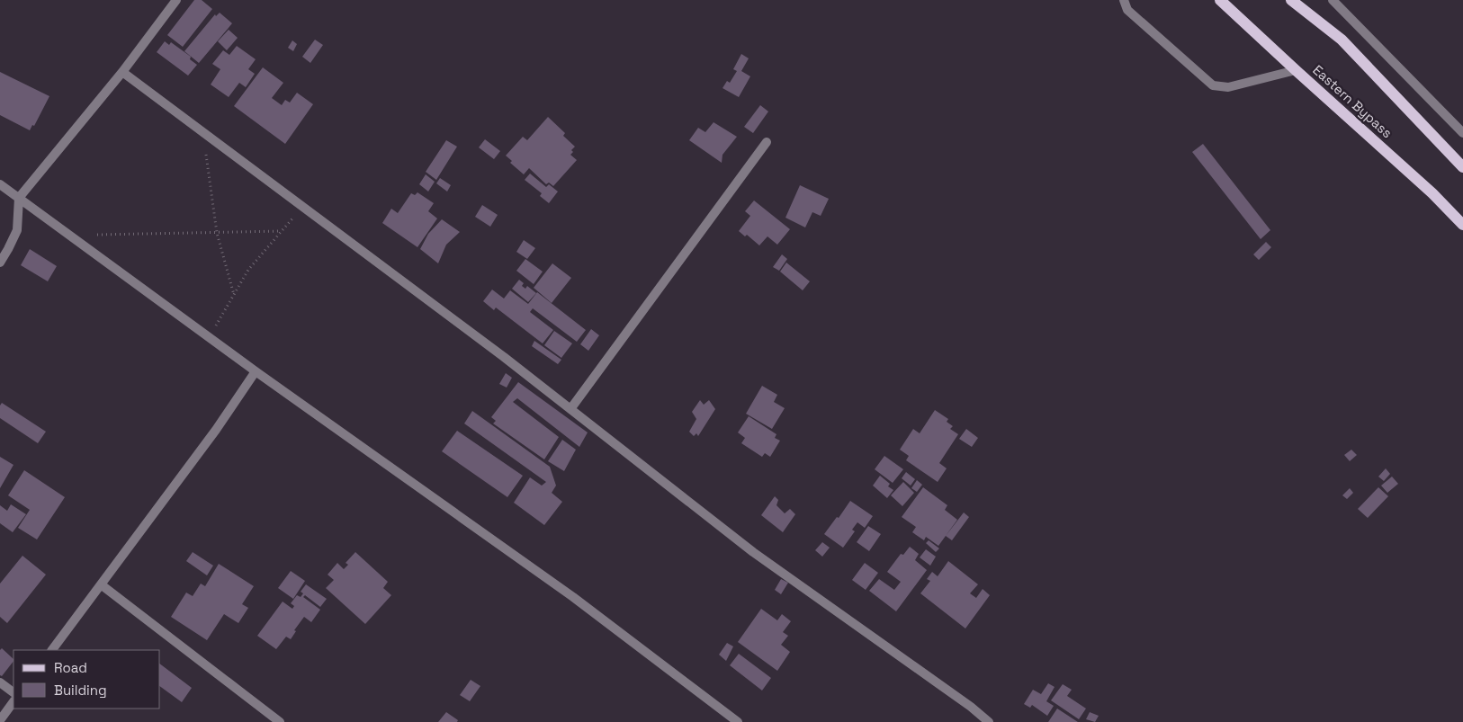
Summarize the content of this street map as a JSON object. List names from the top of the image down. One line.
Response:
{"streets":{"main road":["Eastern Bypass"]},"legend":["Road","Building"]}
